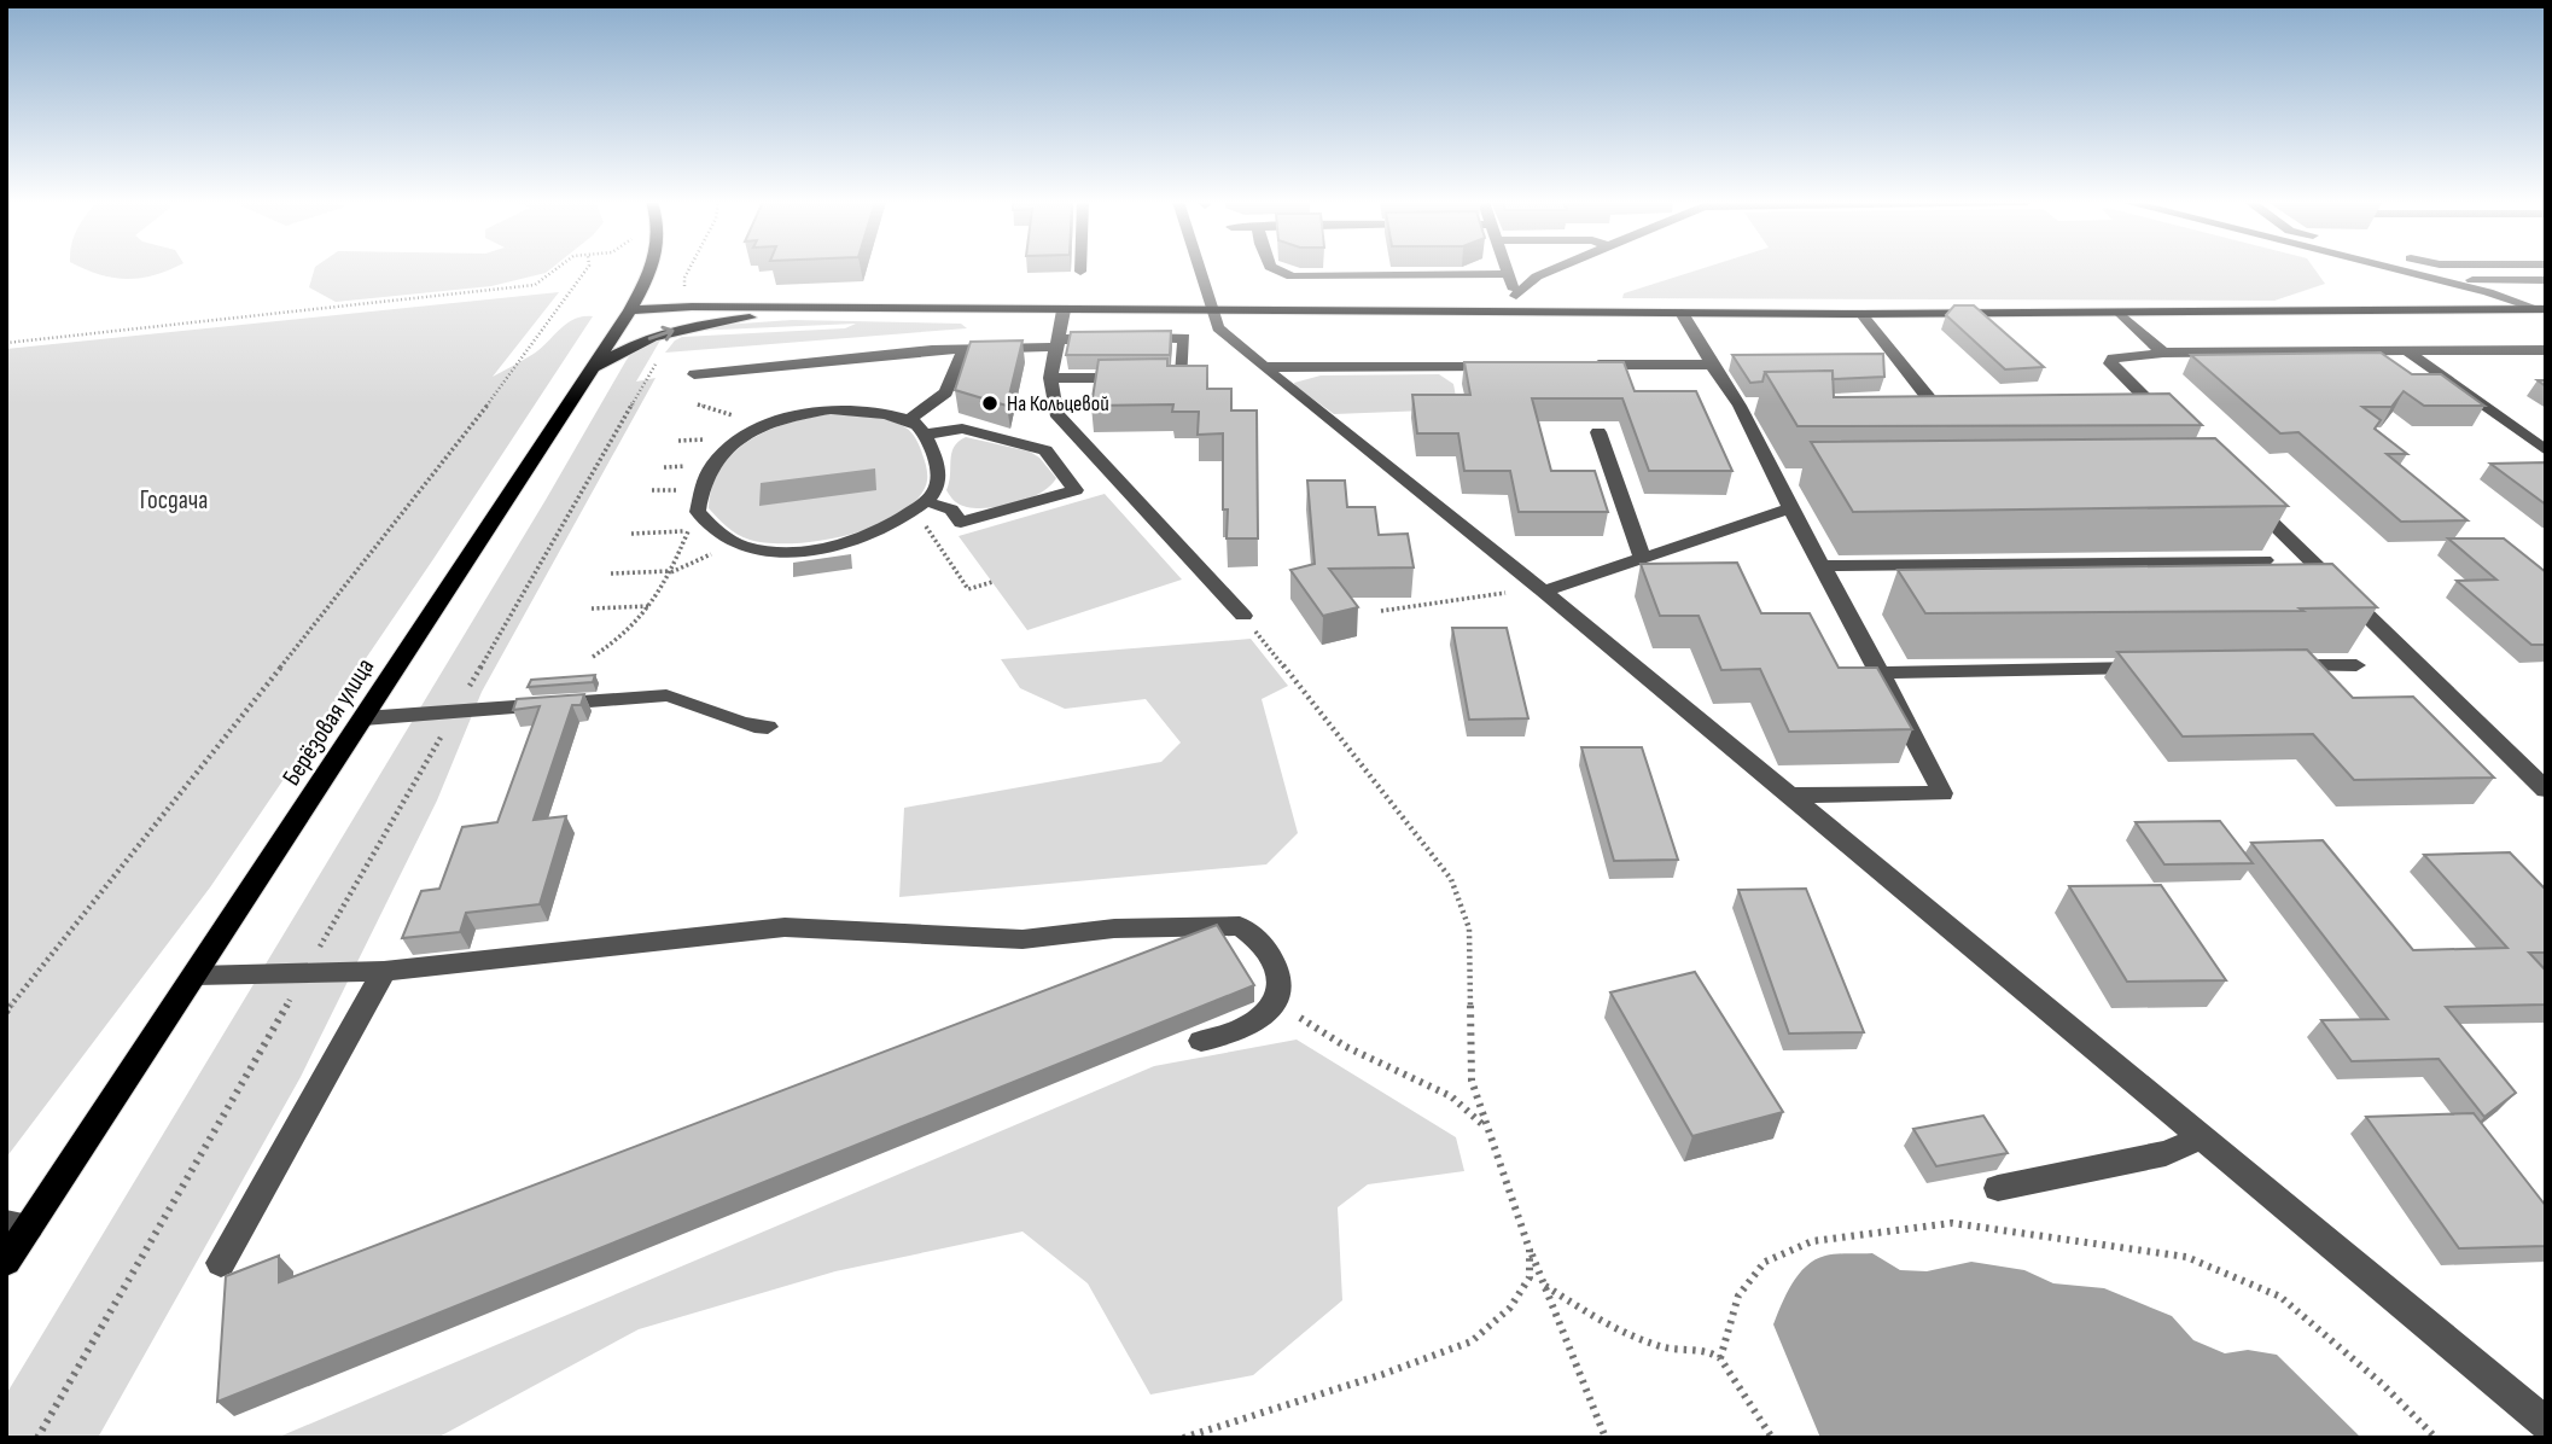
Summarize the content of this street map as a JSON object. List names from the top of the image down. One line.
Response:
{"streets":{"main road":["Берёзовая улица"]},"parks":["Госдача"],"places":["На Кольцевой"]}
